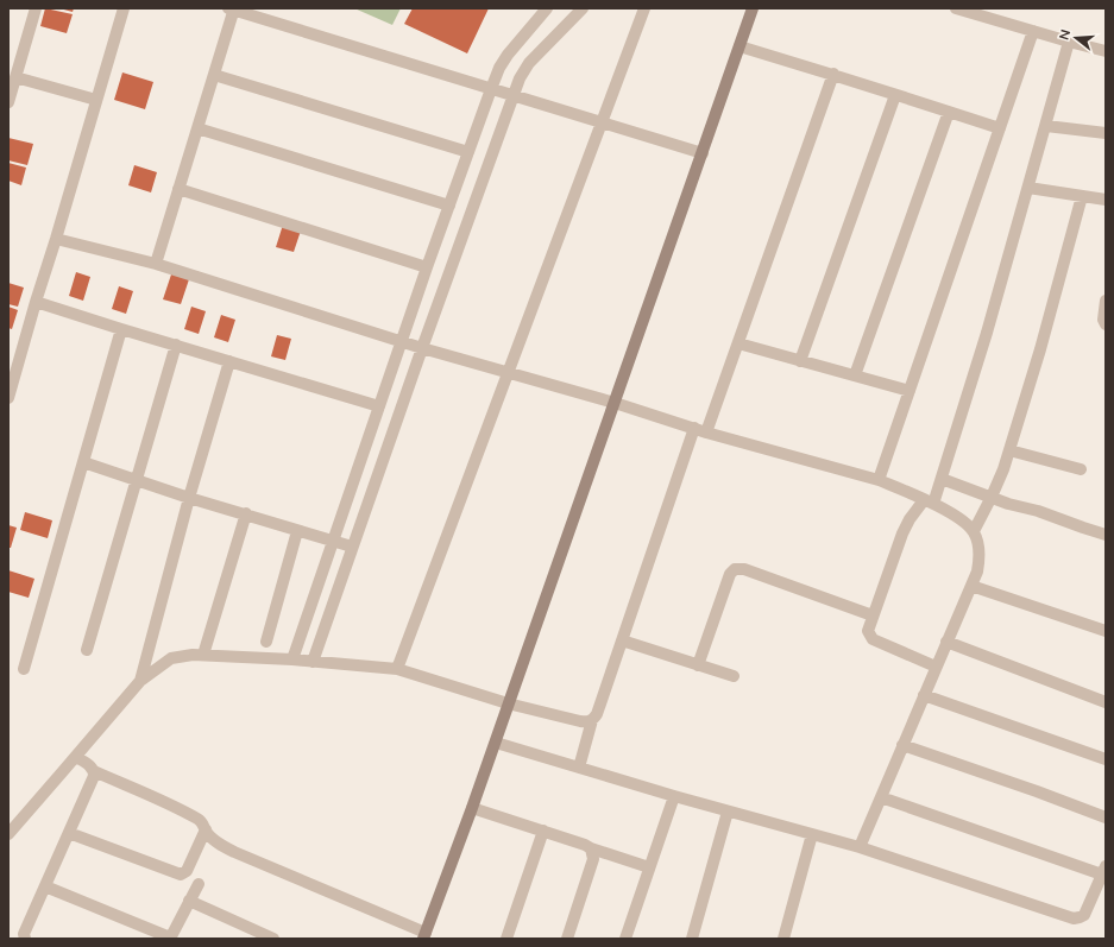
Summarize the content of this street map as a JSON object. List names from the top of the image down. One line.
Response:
{"north":"left"}
